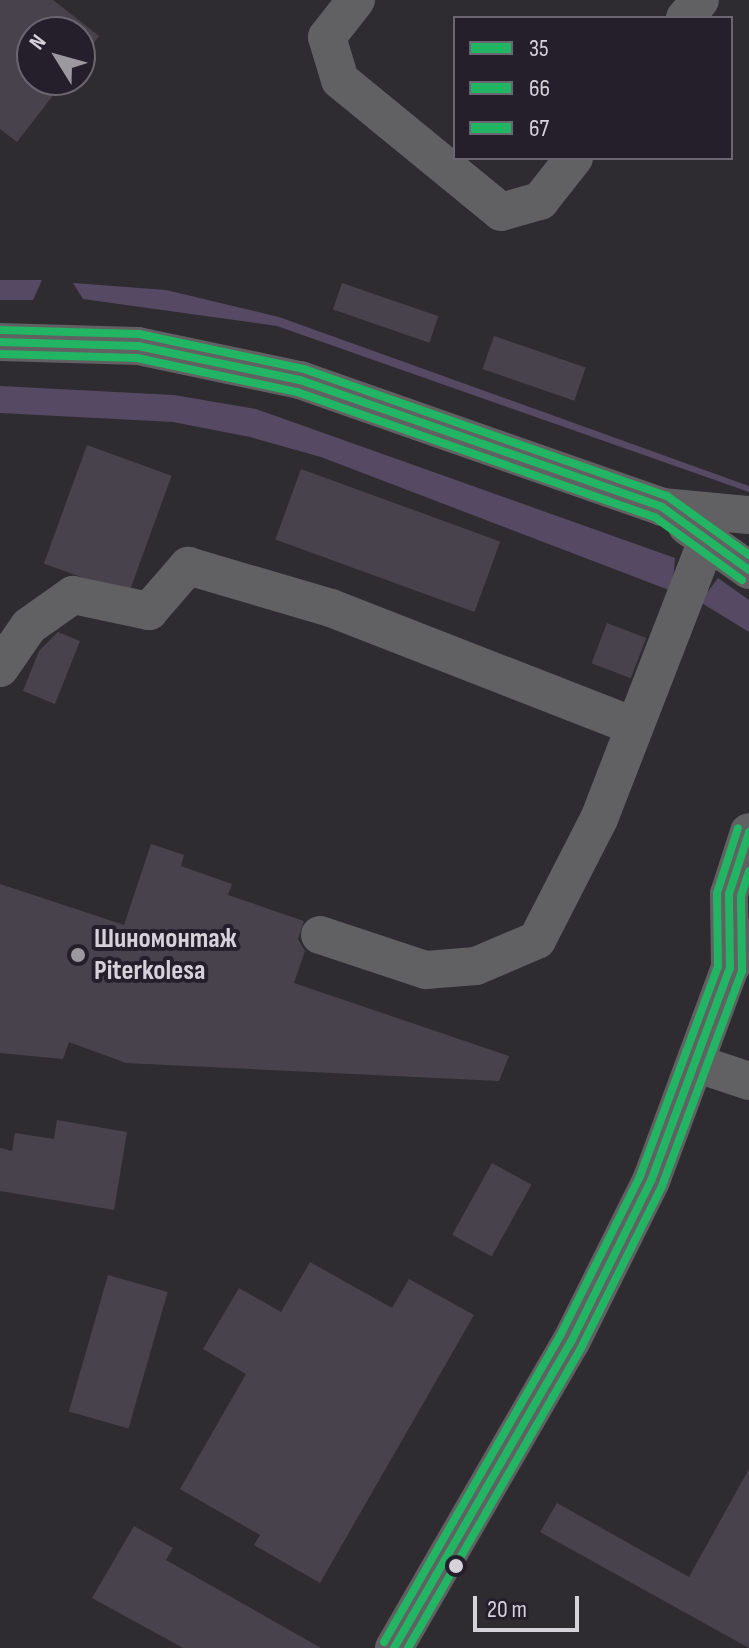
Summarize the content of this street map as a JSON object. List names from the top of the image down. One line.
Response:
{"places":["Шиномонтаж Piterkolesa"],"lines":["transit line 67","transit line 35","transit line 66"],"legend":["35","66","67"],"scale_bar":"20 m","north":"top left"}
